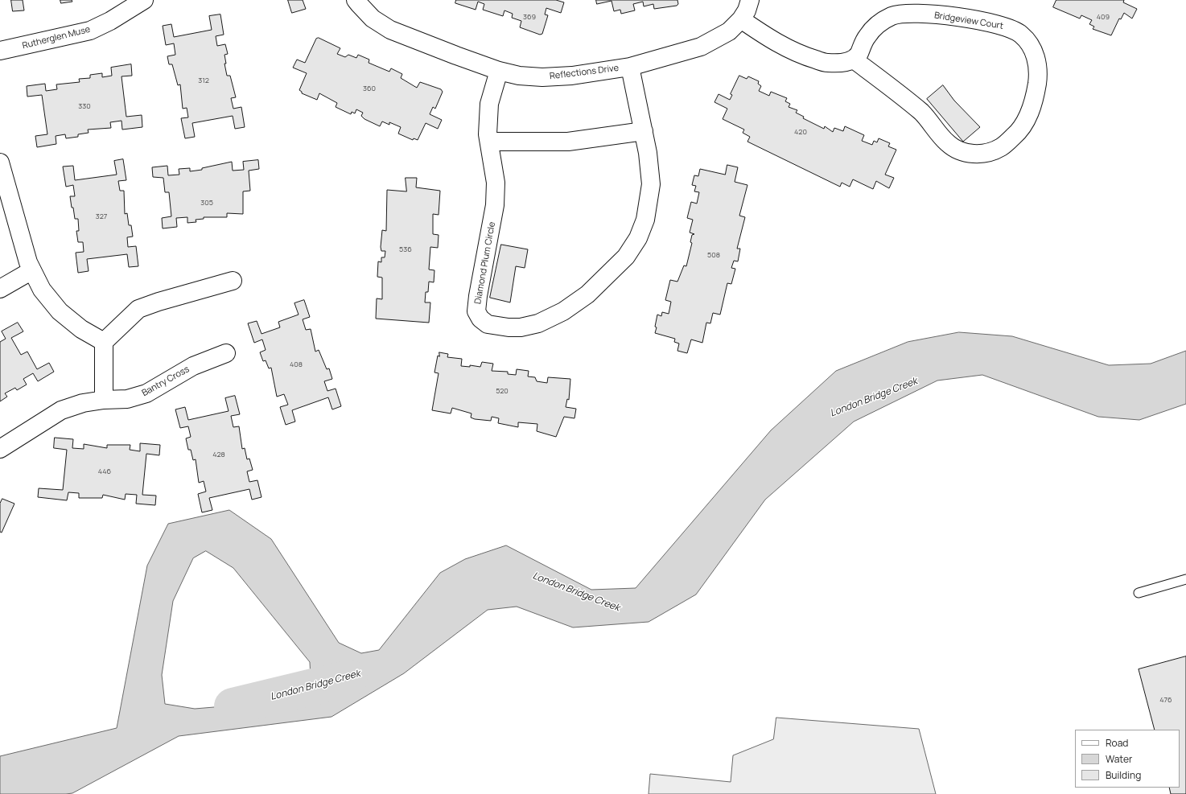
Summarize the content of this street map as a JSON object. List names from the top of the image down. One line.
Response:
{"streets":{"street":["Bridgeview Court","Rutherglen Muse","Reflections Drive","Diamond Plum Circle","Bantry Cross"]},"crossings":[["Reflections Drive","Diamond Plum Circle"]],"water":["London Bridge Creek"],"house_numbers":["369","409","312","360","330","420","305","327","536","508","408","520","428","446","476"],"legend":["Road","Water","Building"]}
